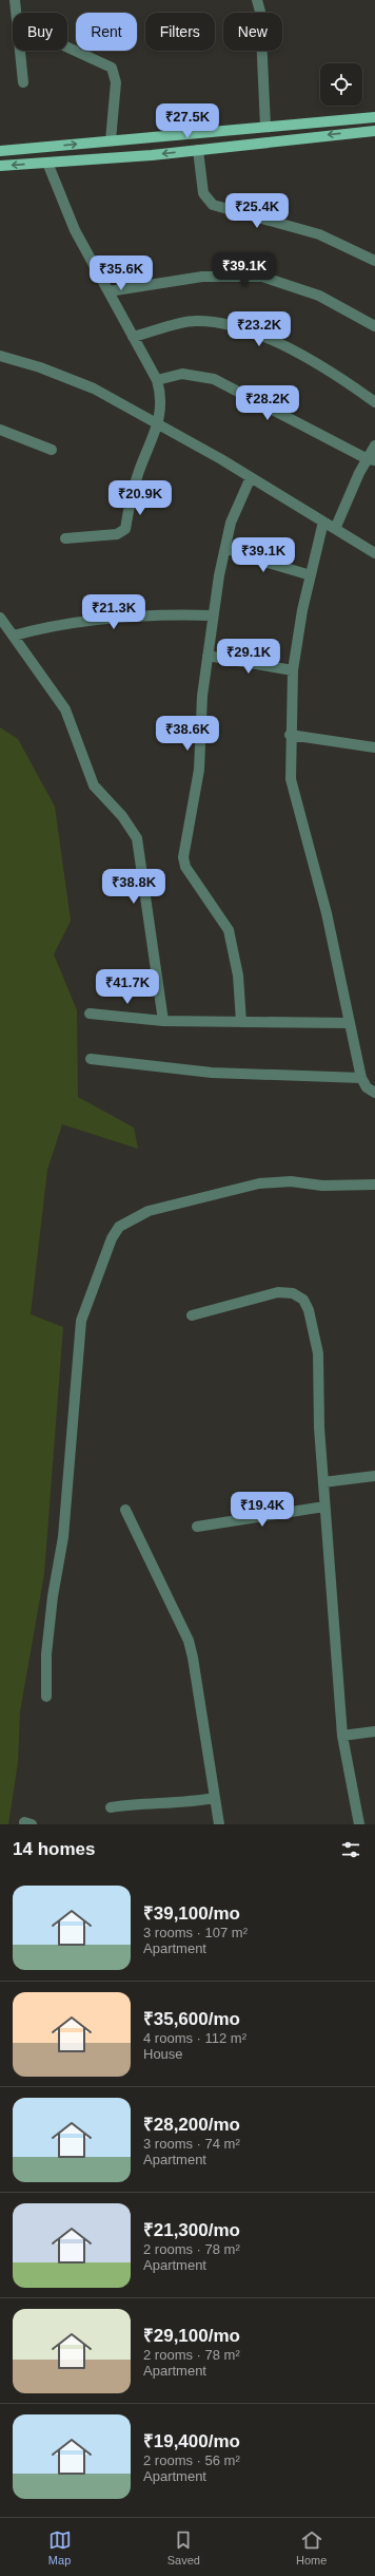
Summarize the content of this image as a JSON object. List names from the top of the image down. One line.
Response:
{"page":{"chip":["Buy","Rent","Filters","New"],"price":["₹27.5K","₹25.4K","₹39.1K","₹35.6K","₹23.2K","₹28.2K","₹20.9K","₹39.1K","₹21.3K","₹29.1K","₹38.6K","₹38.8K","₹41.7K","₹19.4K"],"heading":"14 homes","list":[{"name":"₹39,100/mo","note":"3 rooms · 107 m² · Apartment"},{"name":"₹35,600/mo","note":"4 rooms · 112 m² · House"},{"name":"₹28,200/mo","note":"3 rooms · 74 m² · Apartment"},{"name":"₹21,300/mo","note":"2 rooms · 78 m² · Apartment"},{"name":"₹29,100/mo","note":"2 rooms · 78 m² · Apartment"},{"name":"₹19,400/mo","note":"2 rooms · 56 m² · Apartment"}],"tabs":["Map","Saved","Home"]}}
